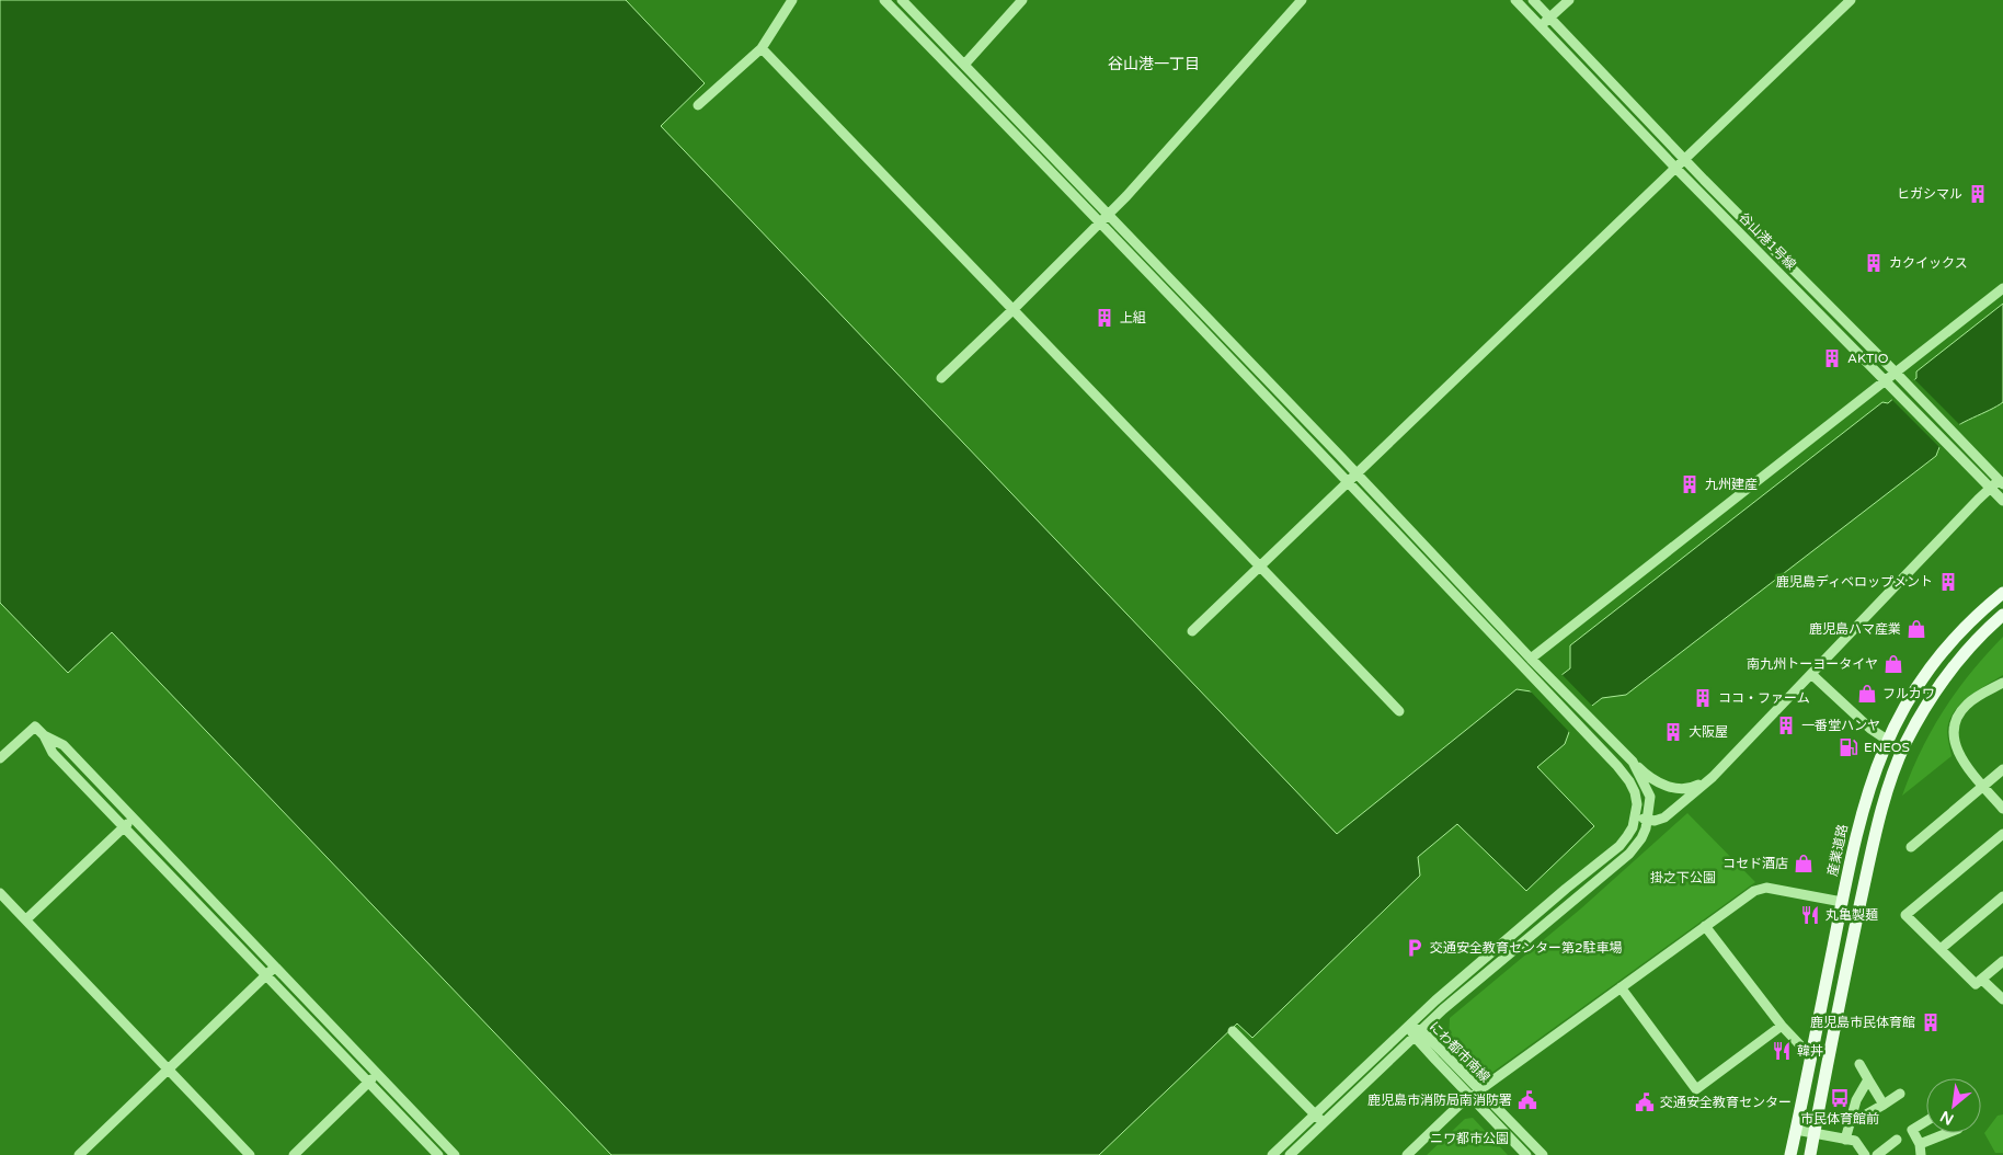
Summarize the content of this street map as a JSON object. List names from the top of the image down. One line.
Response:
{"streets":{"main road":["産業道路"],"street":["谷山港1号線","にわ都市南線"]},"districts":["谷山港一丁目"],"parks":["掛之下公園","ニワ都市公園"],"places":{"building":["ヒガシマル","カクイックス","上組","AKTIO","九州建産","鹿児島ディベロップメント","ココ・ファーム","一番堂ハンヤ","大阪屋","鹿児島市民体育館"],"shop":["鹿児島ハマ産業","南九州トーヨータイヤ","フルカワ","コセド酒店"],"fuel station":["ENEOS"],"restaurant":["丸亀製麺","韓丼"],"parking":["交通安全教育センター第2駐車場"],"bus stop":["市民体育館前"],"public building":["鹿児島市消防局南消防署","交通安全教育センター"]},"north":"bottom left"}
